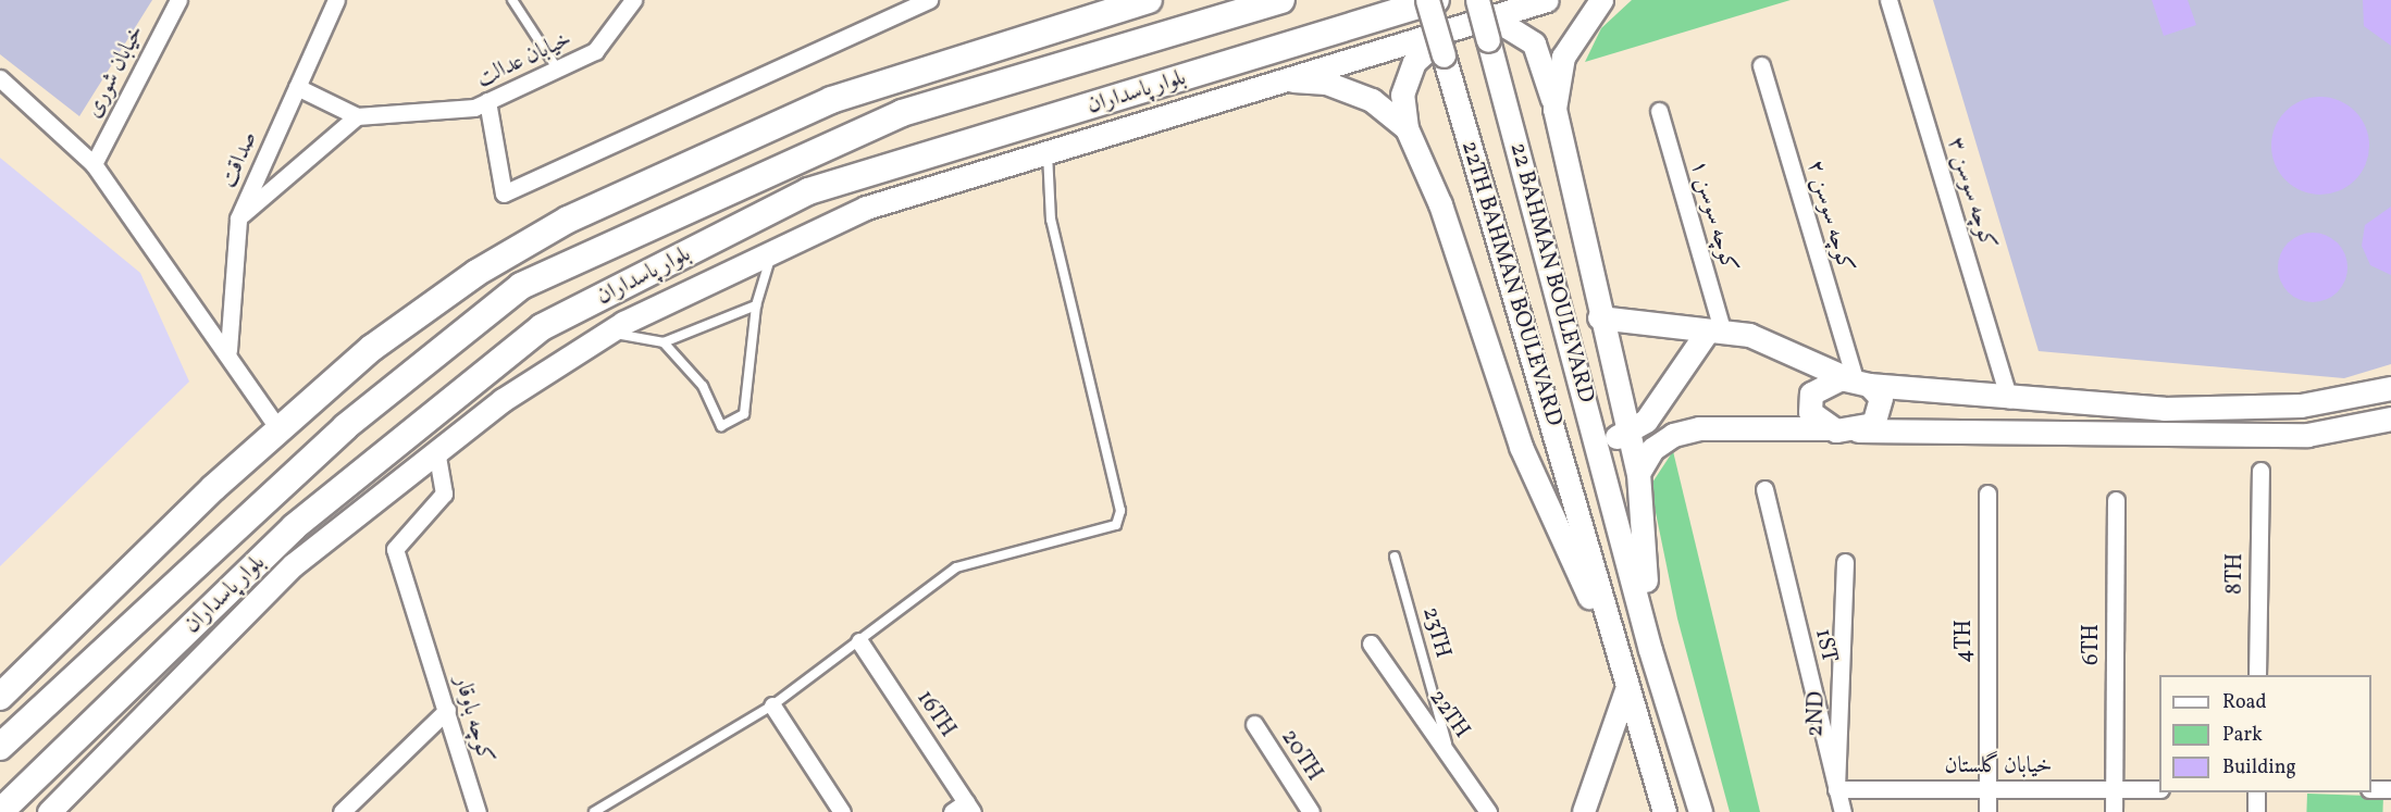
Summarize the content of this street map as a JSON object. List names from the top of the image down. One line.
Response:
{"streets":{"main road":["بلوار پاسداران","22 BAHMAN BOULEVARD","22TH BAHMAN BOULEVARD"],"street":["خیابان عدالت","خیابان شوری","صداقت","کوچه سوسن ۳","کوچه سوسن ۱","کوچه سوسن ۲","8TH","4TH","6TH","1ST","16TH","22TH","2ND","کوچه باوقار","20TH","خیابان گلستان"],"lane":["23TH"]},"crossings":[["23TH","22TH"],["4TH","خیابان گلستان"],["6TH","خیابان گلستان"],["1ST","2ND"],["1ST","خیابان گلستان"],["2ND","خیابان گلستان"]],"legend":["Road","Park","Building"]}
